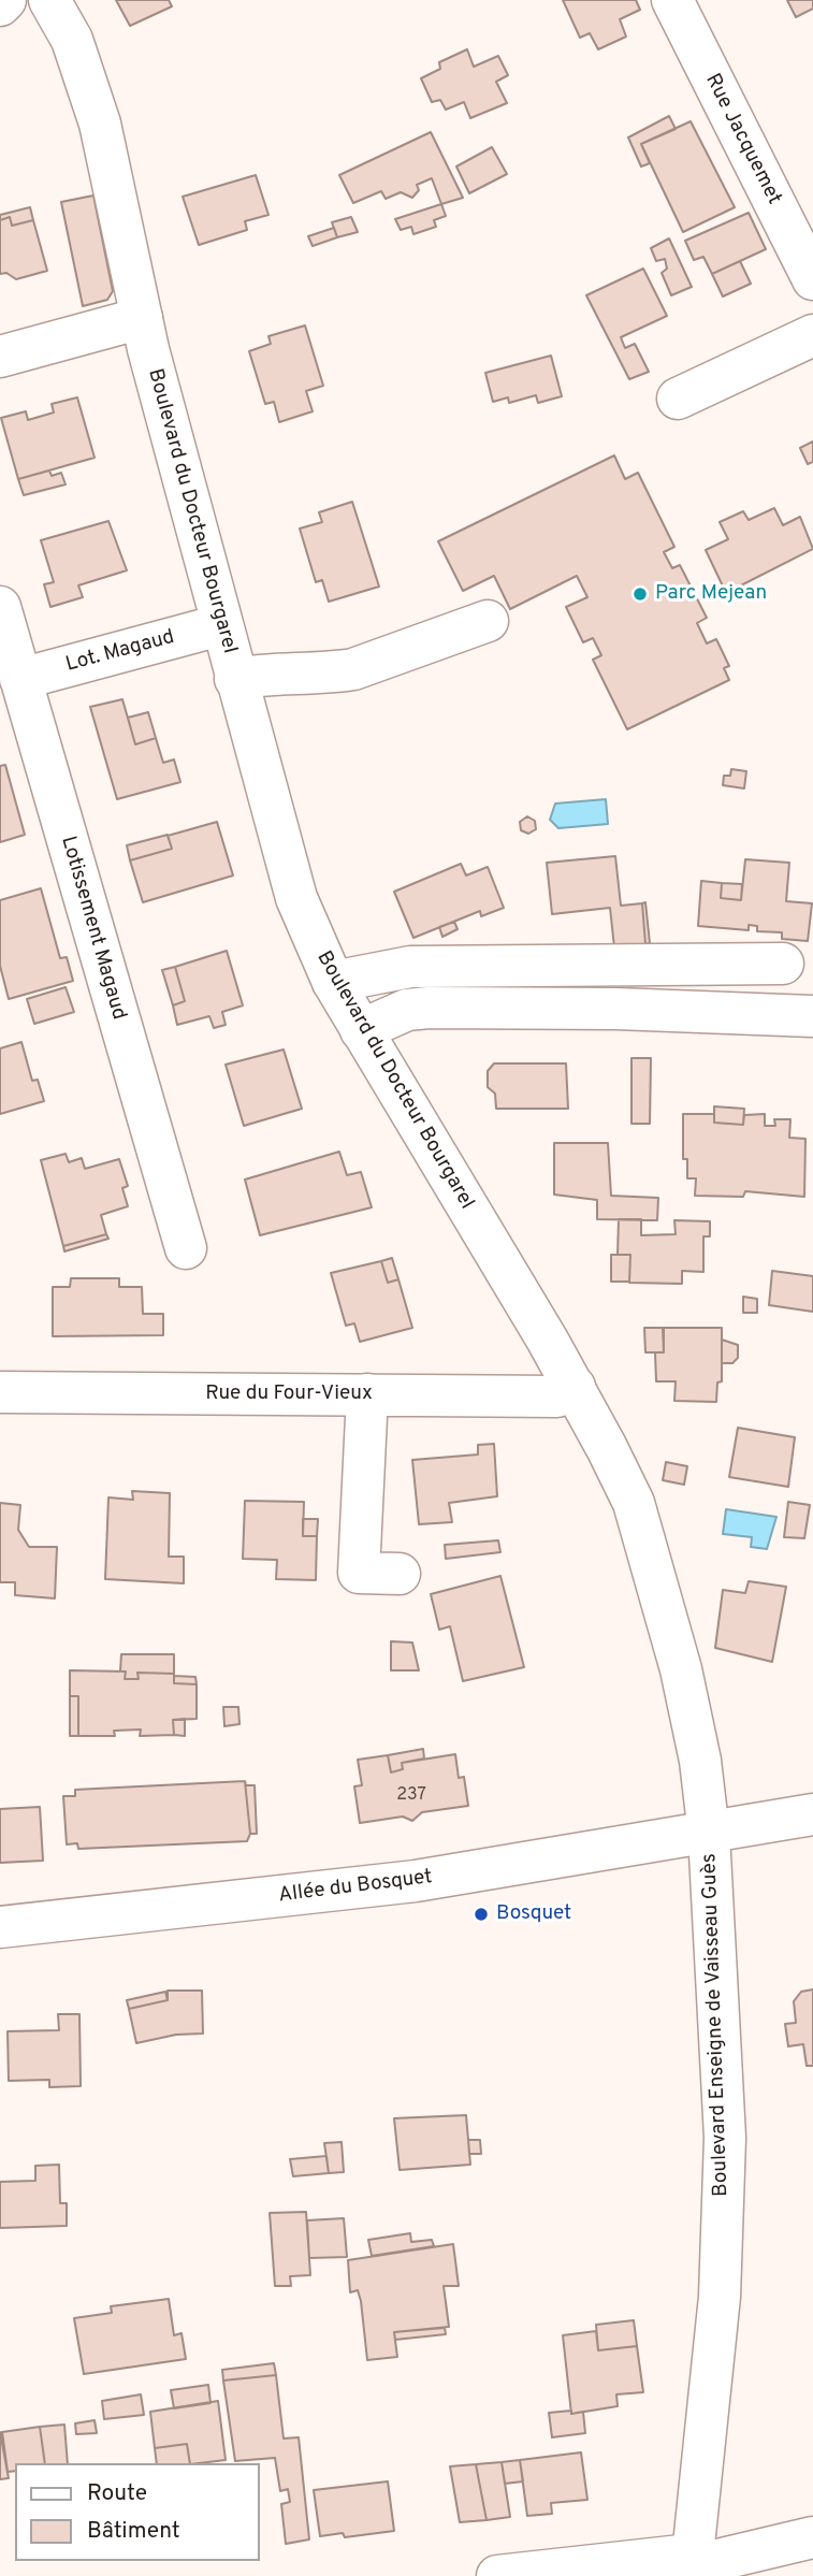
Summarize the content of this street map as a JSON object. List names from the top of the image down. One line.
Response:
{"streets":{"main road":["Rue Jacquemet","Boulevard du Docteur Bourgarel","Lot. Magaud","Lotissement Magaud","Rue du Four-Vieux","Allée du Bosquet","Boulevard Enseigne de Vaisseau Guès"]},"crossings":[["Boulevard du Docteur Bourgarel","Lot. Magaud"],["Boulevard du Docteur Bourgarel","Rue du Four-Vieux"],["Boulevard du Docteur Bourgarel","Allée du Bosquet"],["Boulevard du Docteur Bourgarel","Boulevard Enseigne de Vaisseau Guès"],["Lot. Magaud","Lotissement Magaud"],["Allée du Bosquet","Boulevard Enseigne de Vaisseau Guès"]],"places":["Parc Mejean","Bosquet"],"house_numbers":["237"],"legend":["Route","Bâtiment"]}
